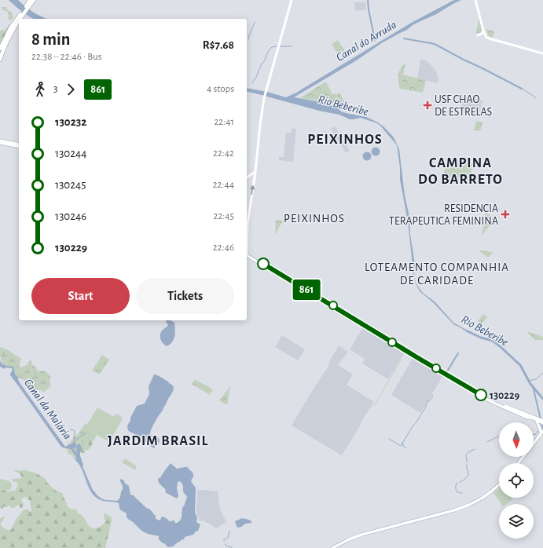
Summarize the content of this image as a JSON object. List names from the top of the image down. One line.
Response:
{"districts":["PEIXINHOS","CAMPINA DO BARRETO","PEIXINHOS","LOTEAMENTO COMPANHIA DE CARIDADE","JARDIM BRASIL"],"water":["Canal do Arruda","Rio Beberibe","Canal da Malária"],"places":{"health":["USF CHAO DE ESTRELAS","RESIDENCIA TERAPEUTICA FEMININA"],"other":["130229"]},"lines":["bus line 861"],"north":"bottom","page":{"on_map":"861","heading":["8 min","22:38 – 22:46 · Bus","R$7.68"],"legs":["3","861","4 stops"],"list":[{"name":"130232","value":"22:41"},{"name":"130244","value":"22:42"},{"name":"130245","value":"22:44"},{"name":"130246","value":"22:45"},{"name":"130229","value":"22:46"}],"buttons":["Start","Tickets"]}}
